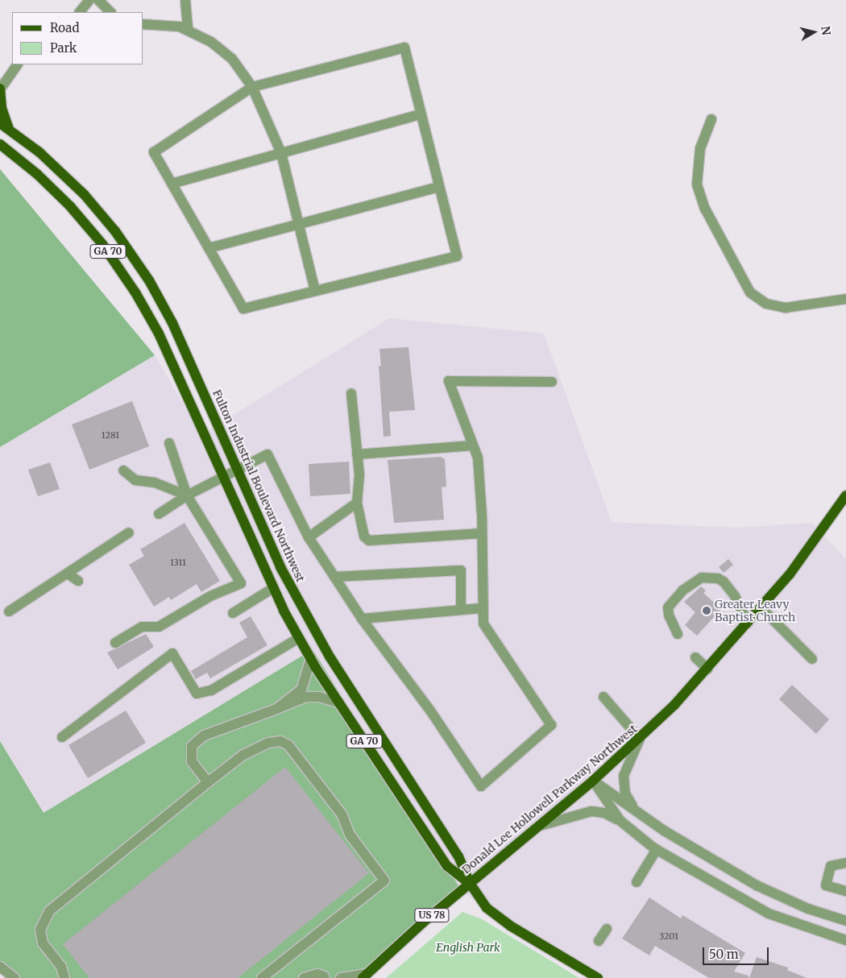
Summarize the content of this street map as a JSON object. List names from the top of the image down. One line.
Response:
{"streets":{"main road":["GA 70","Fulton Industrial Boulevard Northwest","Donald Lee Hollowell Parkway Northwest","US 78"]},"crossings":[["Fulton Industrial Boulevard Northwest","Donald Lee Hollowell Parkway Northwest"]],"parks":["English Park"],"places":["Greater Leavy Baptist Church"],"house_numbers":["1281","1311","3201"],"legend":["Road","Park"],"scale_bar":"50 m","north":"right"}
